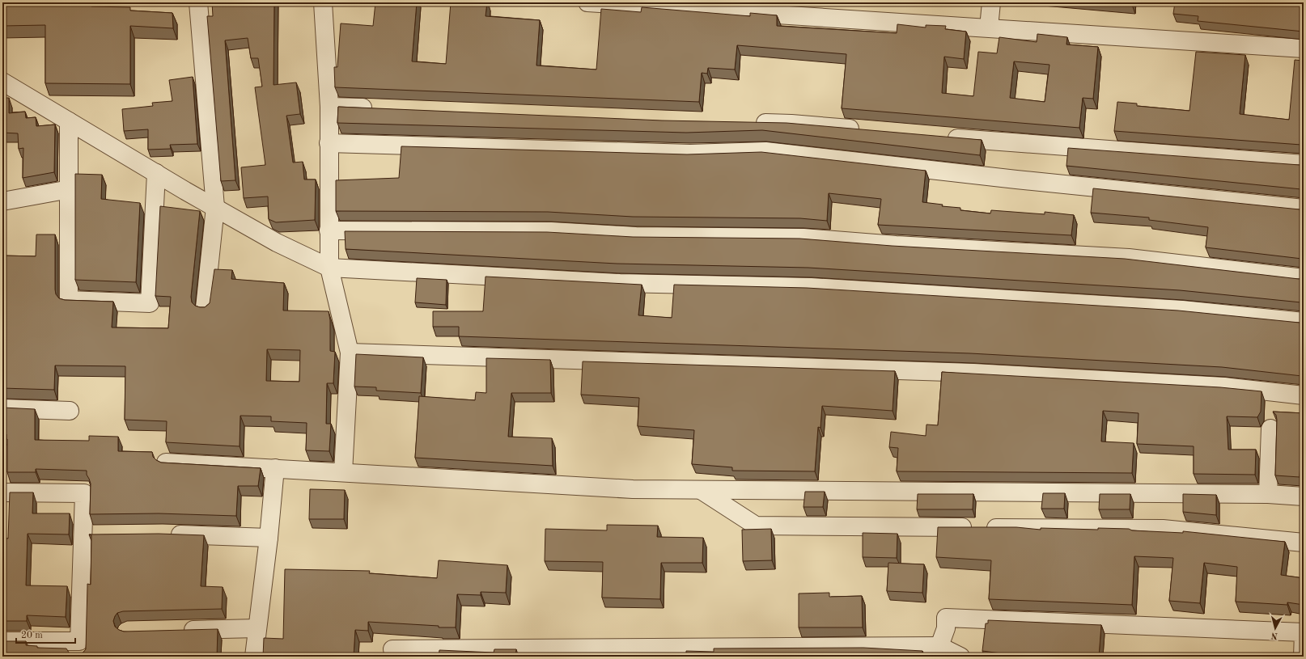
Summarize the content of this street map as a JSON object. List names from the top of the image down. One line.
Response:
{"scale_bar":"20 m","north":"bottom"}
